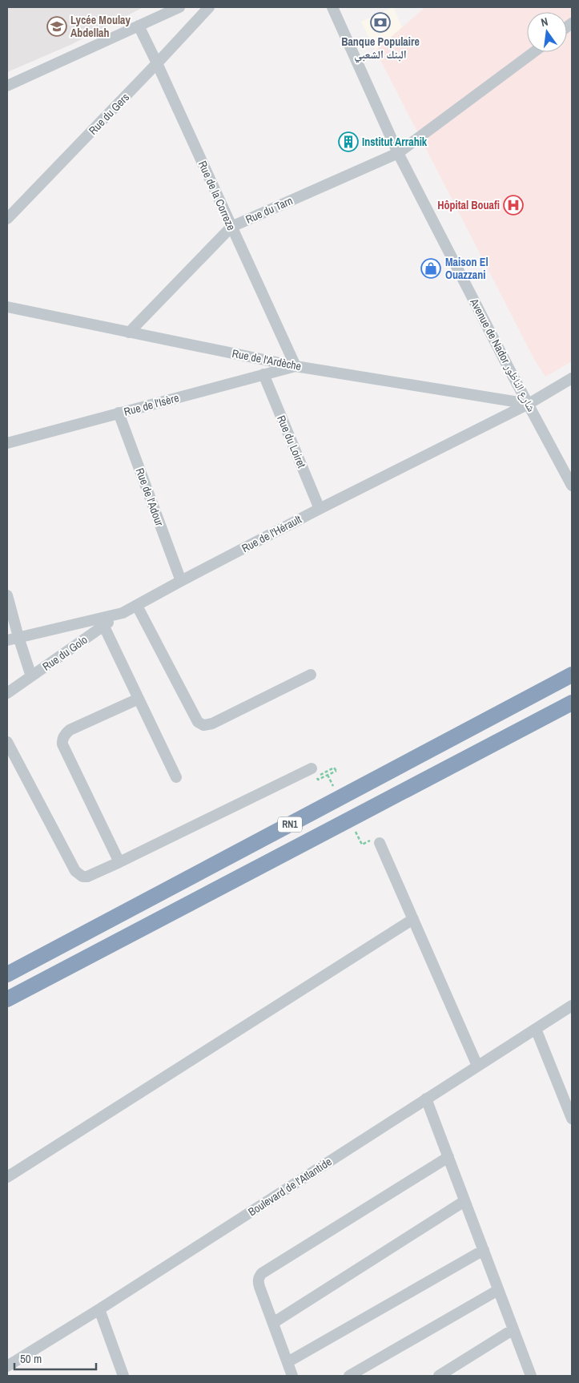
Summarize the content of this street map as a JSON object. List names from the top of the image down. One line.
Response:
{"streets":{"highway":["RN1"],"street":["Rue du Gers","Rue de la Correze","Rue du Tarn","Avenue de Nador شارع الناظور","Rue de l'Ardèche","Rue de l'Isère","Rue du Loiret","Rue de l'Adour","Rue de l'Hérault","Rue du Golo","Boulevard de l'Atlantide"]},"crossings":[["Rue du Gers","Rue de la Correze"],["Rue de la Correze","Rue du Tarn"],["Rue de la Correze","Rue de l'Ardèche"],["Rue de la Correze","Rue de l'Isère"],["Rue du Tarn","Avenue de Nador شارع الناظور"],["Rue du Tarn","Rue de l'Ardèche"],["Avenue de Nador شارع الناظور","Rue de l'Ardèche"],["Avenue de Nador شارع الناظور","Rue de l'Hérault"],["Rue de l'Ardèche","Rue de l'Isère"],["Rue de l'Ardèche","Rue de l'Hérault"],["Rue de l'Isère","Rue du Loiret"],["Rue de l'Isère","Rue de l'Adour"],["Rue du Loiret","Rue de l'Hérault"],["Rue de l'Adour","Rue de l'Hérault"],["Rue de l'Hérault","Rue du Golo"]],"places":{"bank":["Banque Populaire البنك الشعبي"],"school or university":["Lycée Moulay Abdellah"],"building":["Institut Arrahik"],"hospital":["Hôpital Bouafi"],"shop":["Maison El Ouazzani"]},"scale_bar":"50 m","north":"top"}
